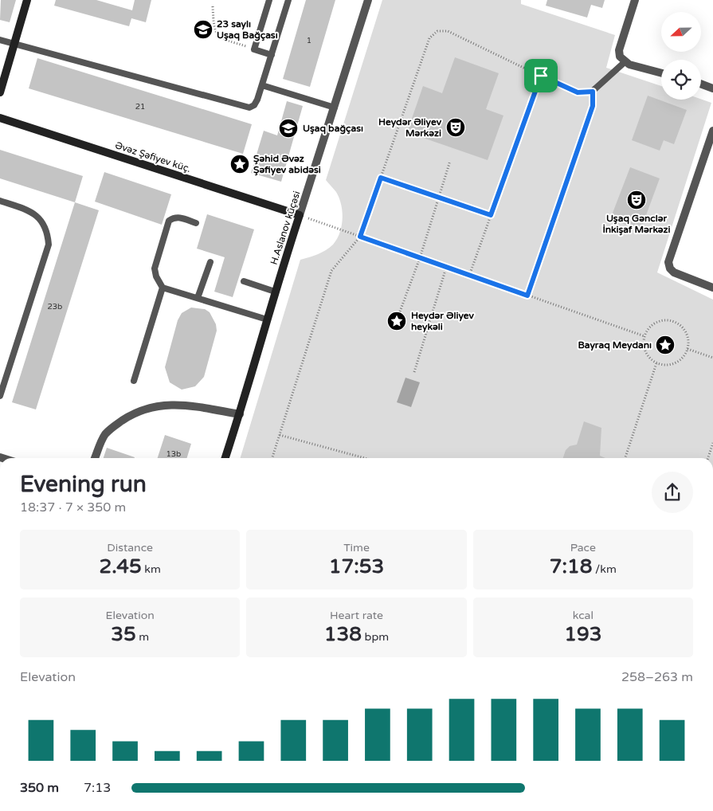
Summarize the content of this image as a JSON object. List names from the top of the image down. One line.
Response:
{"streets":{"street":["Əvəz Şəfiyev küç.","H.Aslanov küçəsi"]},"crossings":[["Əvəz Şəfiyev küç.","H.Aslanov küçəsi"]],"places":{"school or university":["23 saylı Uşaq Bağçası","Uşaq bağçası"],"theatre":["Heydər Əliyev Mərkəzi","Uşaq Gənclər İnkişaf Mərkəzi"],"place":["Şəhid Əvəz Şəfiyev abidəsi","Heydər Əliyev heykəli","Bayraq Meydanı"]},"house_numbers":["1","21","23b","13b"],"north":"left","page":{"heading":["Evening run","18:37 · 7 × 350 m"],"stats":[["Distance","2.45 km"],["Time","17:53"],["Pace","7:18 /km"],["Elevation","35 m"],["Heart rate","138 bpm"],["kcal","193"]],"chart":["Elevation","258–263 m"],"list":[{"name":"350 m","note":"7:13"}]}}
